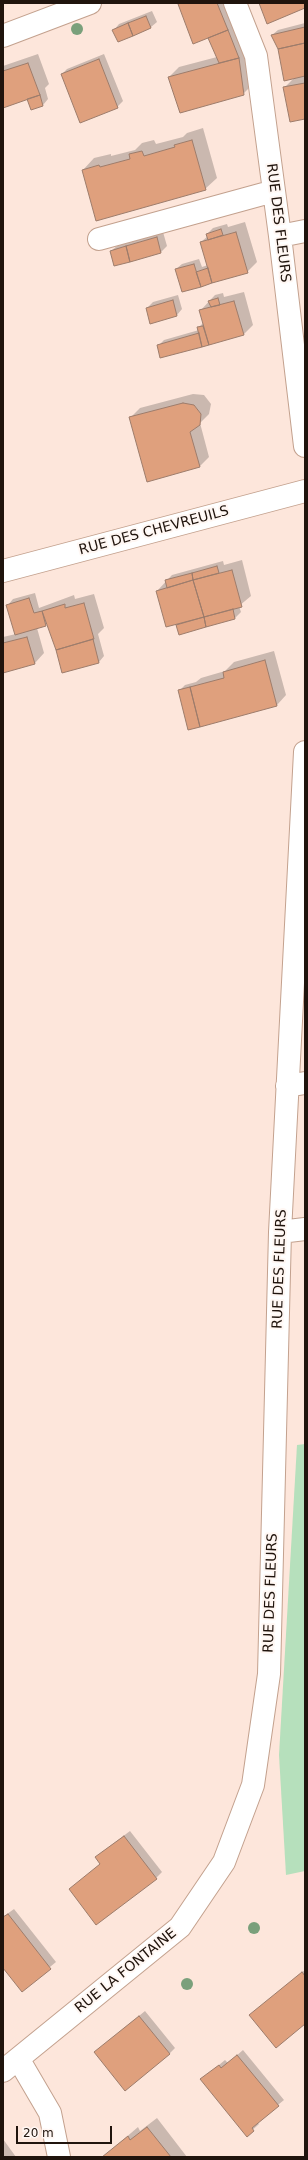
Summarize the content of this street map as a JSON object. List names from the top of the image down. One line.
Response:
{"streets":{"street":["RUE DES FLEURS","RUE DES CHEVREUILS","RUE LA FONTAINE"]},"crossings":[["RUE DES FLEURS","RUE LA FONTAINE"]],"scale_bar":"20 m"}
